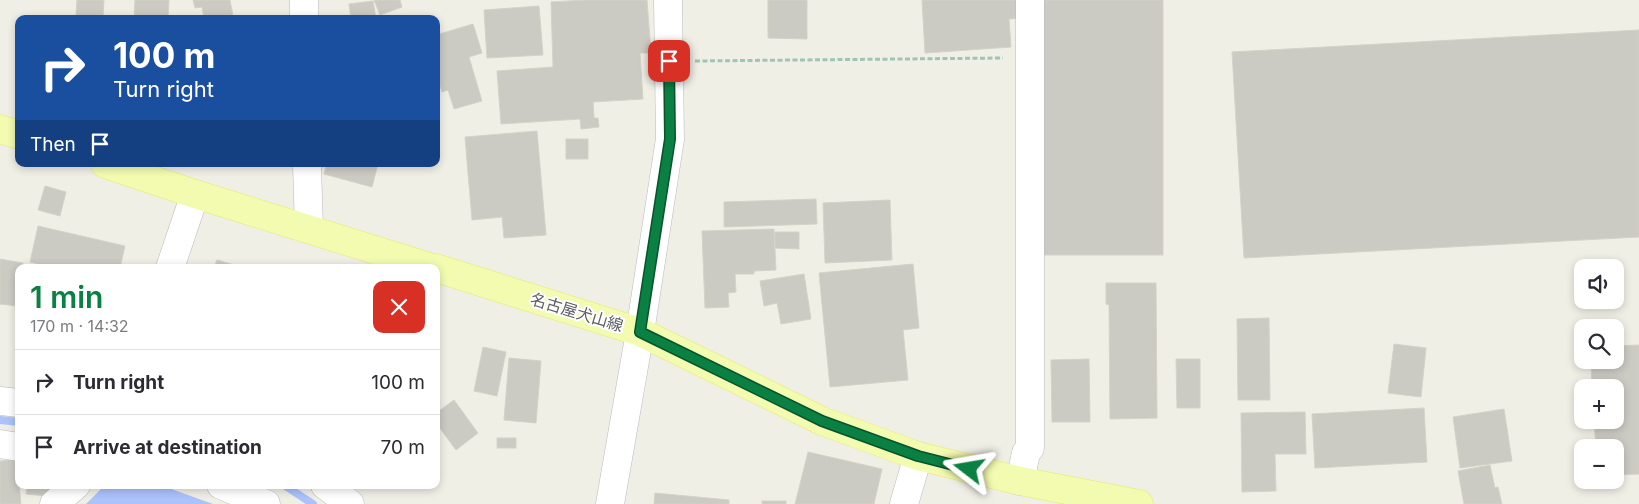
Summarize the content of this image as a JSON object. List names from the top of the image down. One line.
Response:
{"streets":{"main road":["名古屋犬山線"]},"page":{"turn":["100 m","Turn right"],"then":"Then","map_buttons":["+","−"],"heading":["1 min","170 m · 14:32"],"list":[{"name":"Turn right","value":"100 m"},{"name":"Arrive at destination","value":"70 m"}]}}
